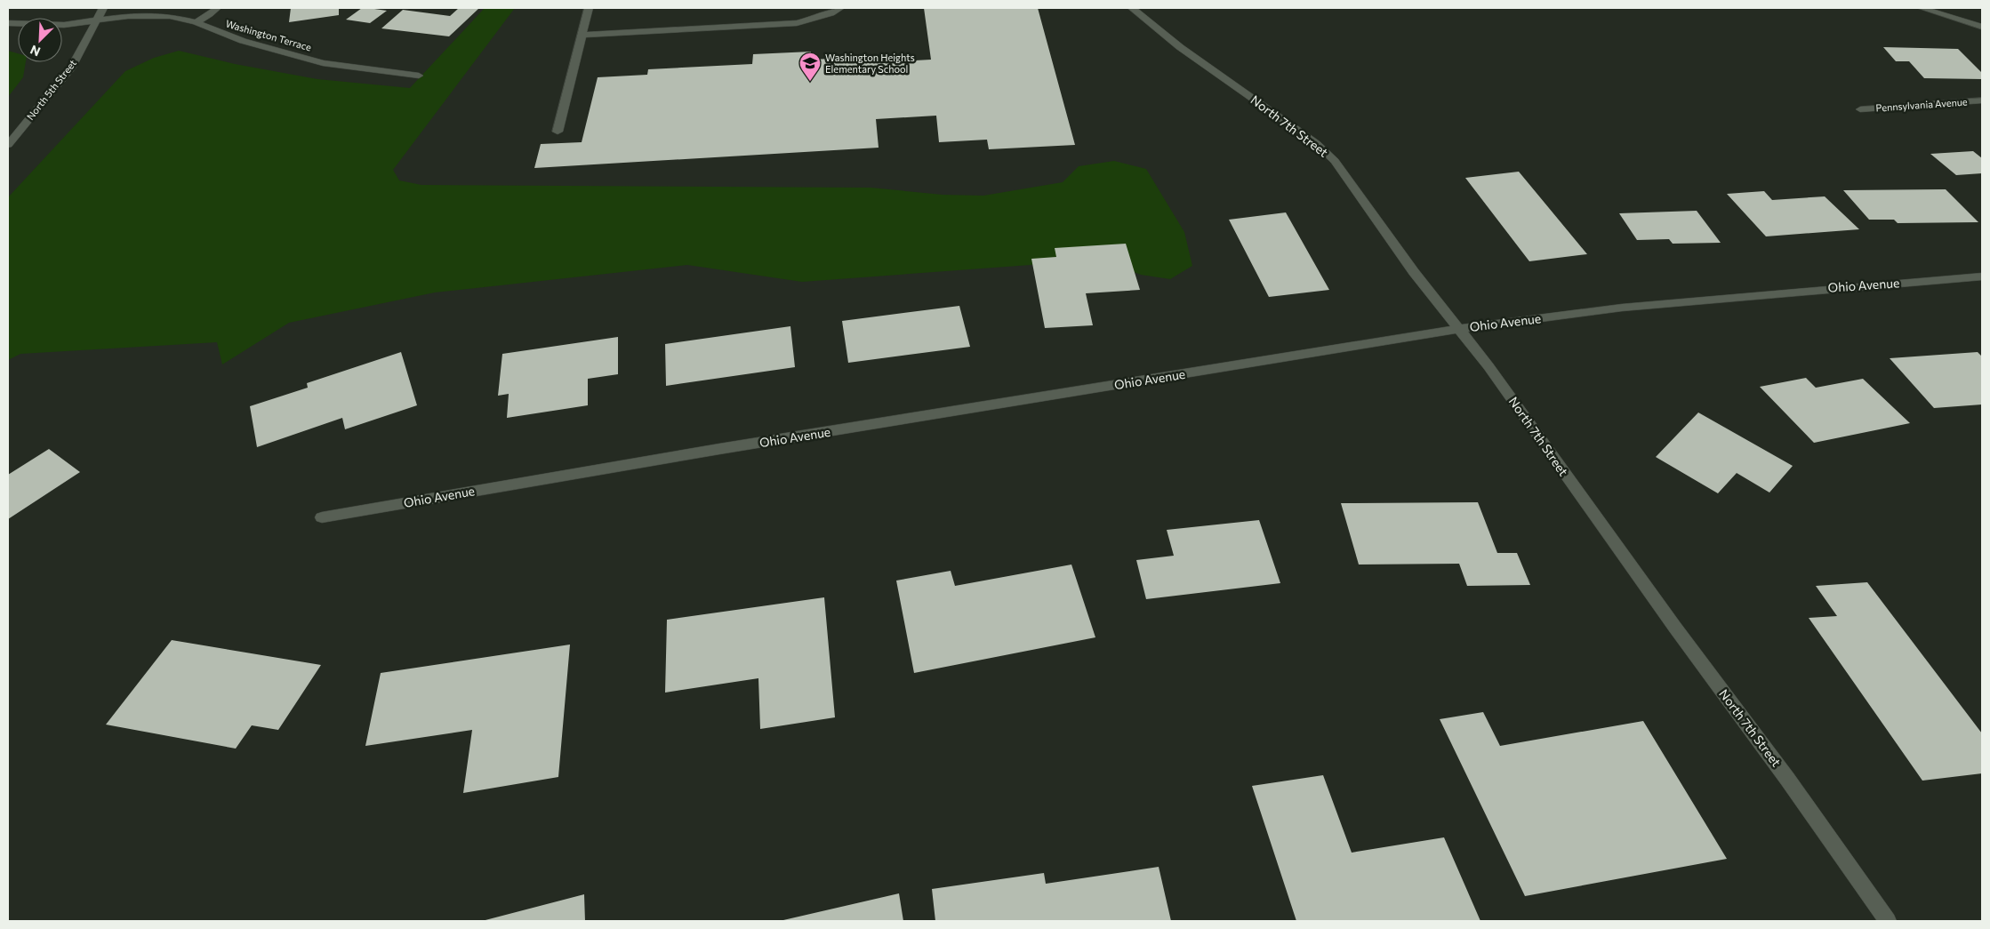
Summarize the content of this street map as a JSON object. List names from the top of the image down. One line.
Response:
{"streets":{"street":["Washington Terrace","North 5th Street","Pennsylvania Avenue","North 7th Street","Ohio Avenue"]},"crossings":[["Washington Terrace","North 5th Street"],["North 7th Street","Ohio Avenue"]],"places":{"school or university":["Washington Heights Elementary School"]},"north":"bottom left"}
